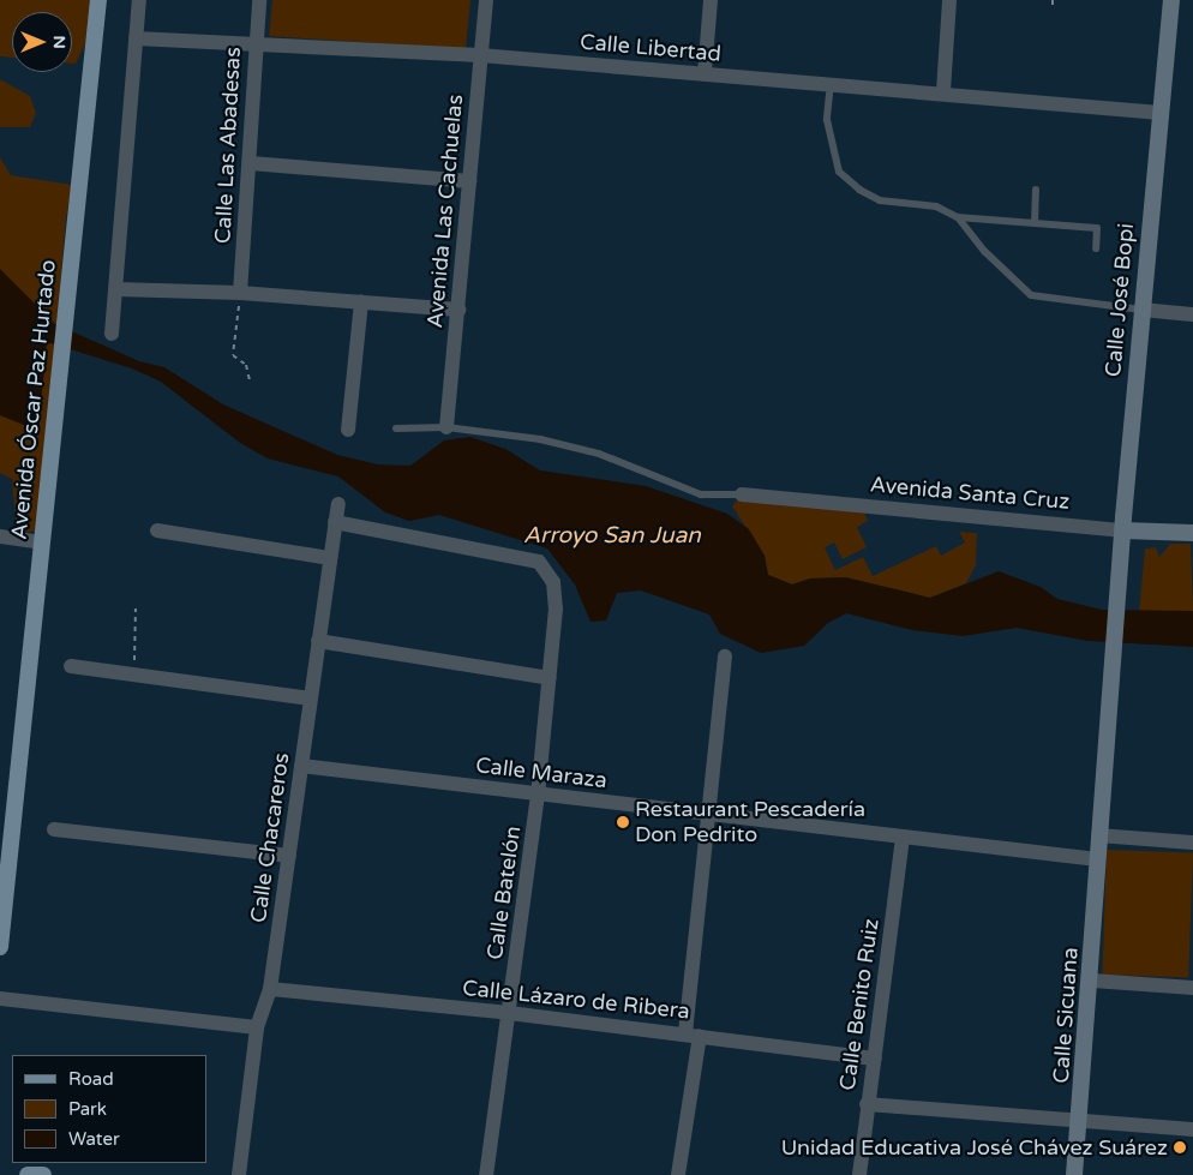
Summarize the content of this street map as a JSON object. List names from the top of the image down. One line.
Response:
{"streets":{"main road":["Calle José Bopi","Avenida Óscar Paz Hurtado","Avenida Santa Cruz","Calle Sicuana"],"street":["Calle Libertad","Calle Las Abadesas","Avenida Las Cachuelas","Calle Maraza","Calle Chacareros","Calle Batelón","Calle Lázaro de Ribera","Calle Benito Ruiz"]},"crossings":[["Calle Libertad","Calle Las Abadesas"],["Calle Libertad","Avenida Las Cachuelas"],["Calle Libertad","Calle José Bopi"],["Calle José Bopi","Avenida Santa Cruz"],["Calle Maraza","Calle Chacareros"],["Calle Maraza","Calle Batelón"],["Calle Maraza","Calle Benito Ruiz"],["Calle Maraza","Calle Sicuana"],["Calle Chacareros","Calle Batelón"],["Calle Chacareros","Calle Lázaro de Ribera"],["Calle Batelón","Calle Lázaro de Ribera"],["Calle Lázaro de Ribera","Calle Benito Ruiz"]],"water":["Arroyo San Juan"],"places":["Restaurant Pescadería Don Pedrito","Unidad Educativa José Chávez Suárez"],"legend":["Road","Park","Water"],"north":"right"}
